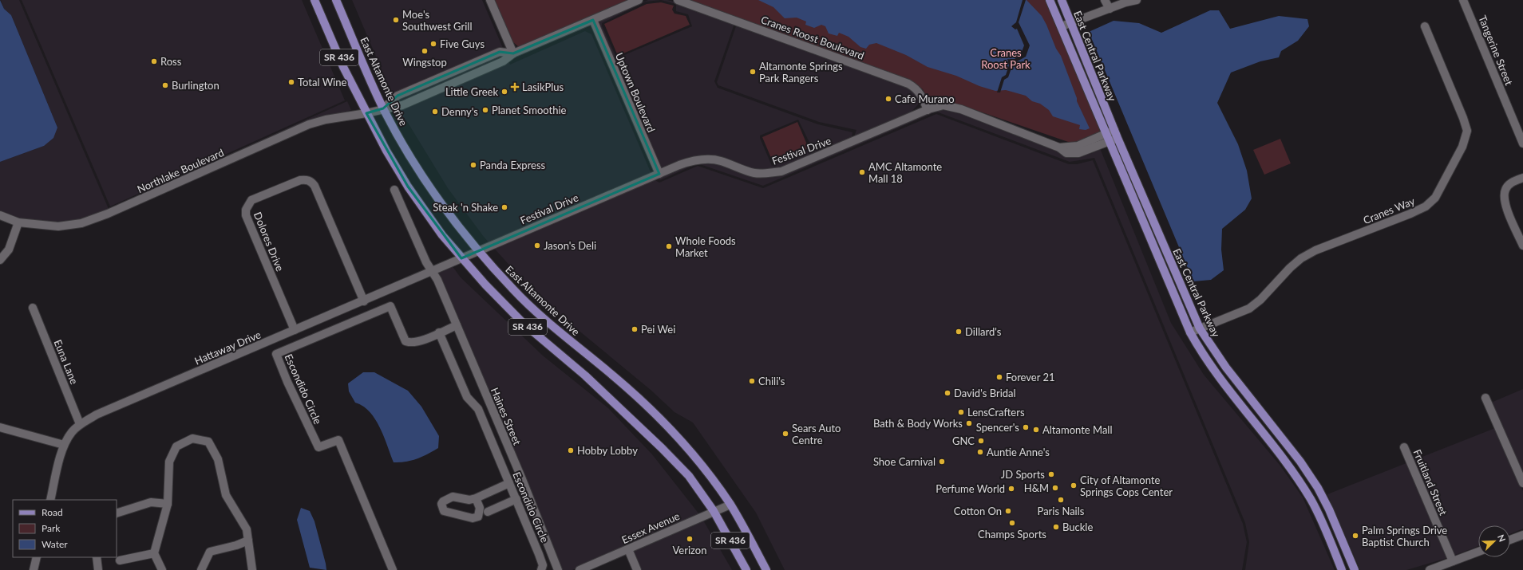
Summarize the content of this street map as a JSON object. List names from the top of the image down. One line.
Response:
{"streets":{"main road":["East Central Parkway","SR 436","East Altamonte Drive"],"street":["Cranes Roost Boulevard","Tangerine Street","Uptown Boulevard","Festival Drive","Northlake Boulevard","Cranes Way","Dolores Drive","Hattaway Drive","Euna Lane","Escondido Circle","Haines Street","Fruitland Street","Essex Avenue"]},"crossings":[["Cranes Roost Boulevard","Festival Drive"],["East Central Parkway","Festival Drive"],["East Central Parkway","Cranes Way"],["SR 436","Festival Drive"],["SR 436","Northlake Boulevard"],["SR 436","Hattaway Drive"],["SR 436","Essex Avenue"],["East Altamonte Drive","Festival Drive"],["East Altamonte Drive","Essex Avenue"],["Uptown Boulevard","Festival Drive"],["Festival Drive","Hattaway Drive"],["Dolores Drive","Hattaway Drive"],["Hattaway Drive","Euna Lane"],["Hattaway Drive","Haines Street"],["Escondido Circle","Haines Street"]],"parks":["Cranes Roost Park"],"places":{"other":["Moe's Southwest Grill","Five Guys","Wingstop","Ross","Altamonte Springs Park Rangers","Total Wine","Burlington","Little Greek","Cafe Murano","Planet Smoothie","Denny's","Panda Express","AMC Altamonte Mall 18","Steak 'n Shake","Jason's Deli","Whole Foods Market","Pei Wei","Dillard's","Forever 21","Chili's","David's Bridal","LensCrafters","Bath & Body Works","Spencer's","Altamonte Mall","Sears Auto Centre","GNC","Hobby Lobby","Auntie Anne's","Shoe Carnival","JD Sports","City of Altamonte Springs Cops Center","H&M","Perfume World","Paris Nails","Cotton On","Champs Sports","Buckle","Palm Springs Drive Baptist Church","Verizon"],"health":["LasikPlus"]},"legend":["Road","Park","Water"],"north":"top right"}
